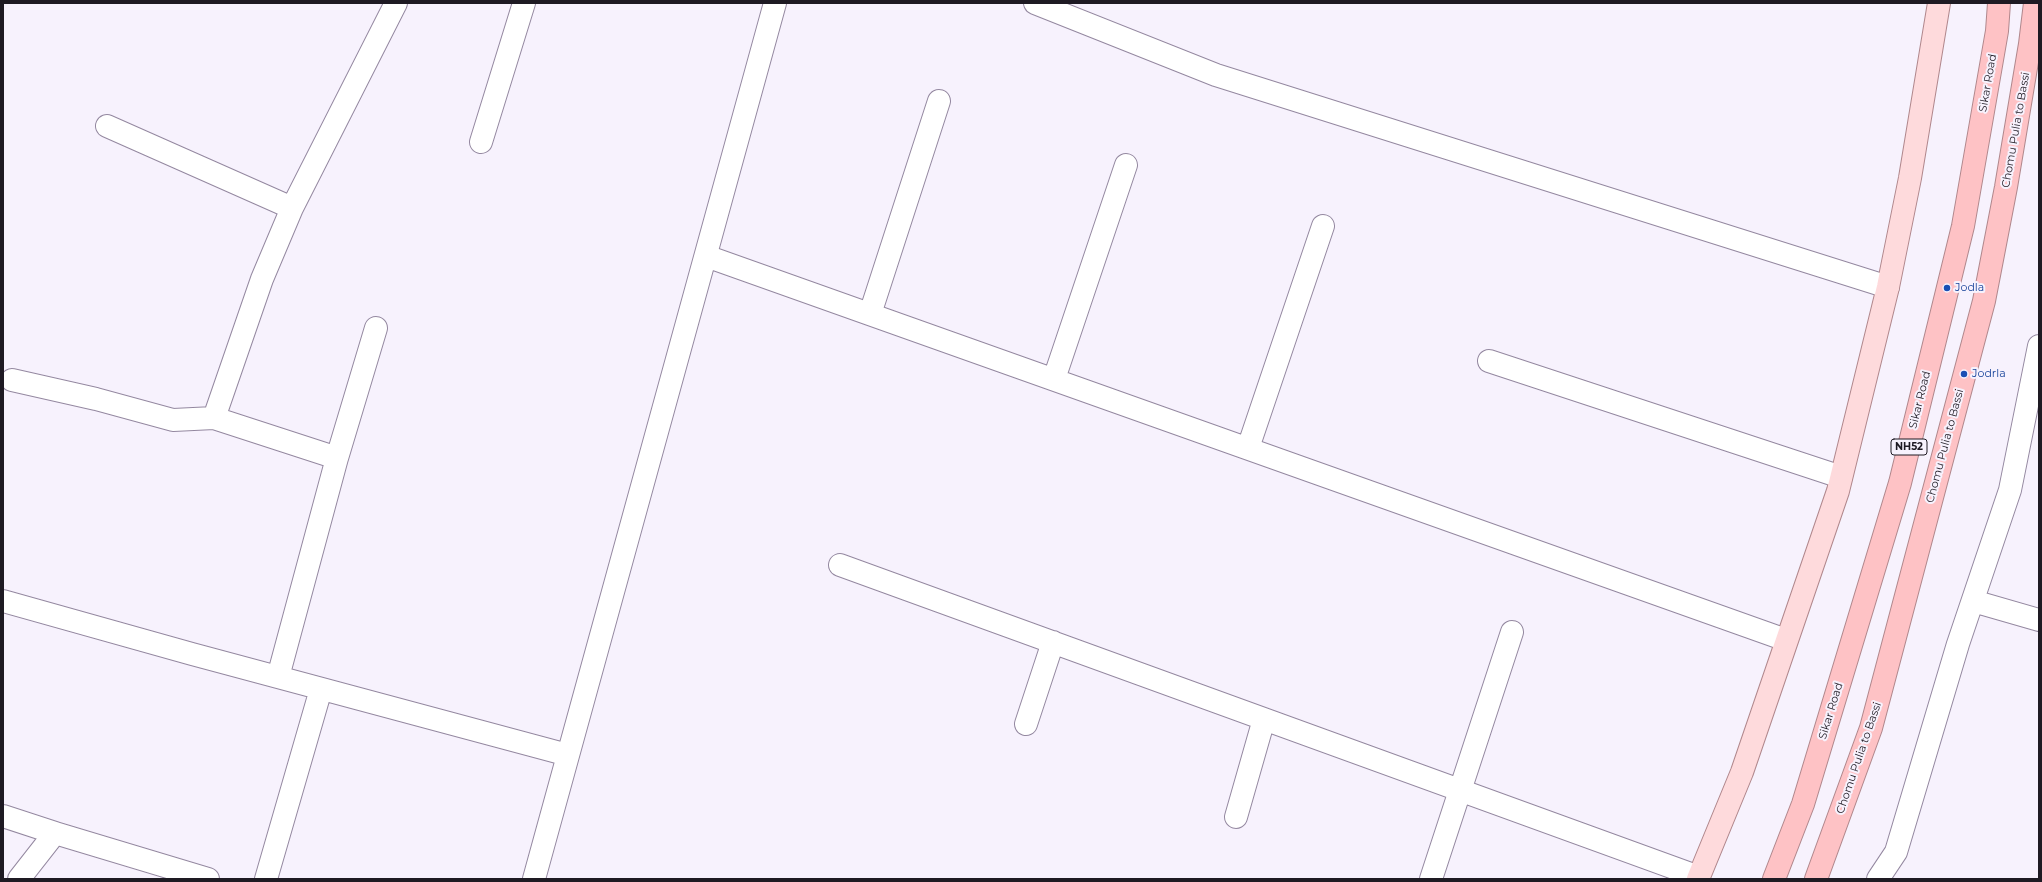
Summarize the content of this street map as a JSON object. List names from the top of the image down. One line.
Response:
{"streets":{"highway":["Sikar Road","Chomu Pulia to Bassi","NH52"]},"places":["Jodla","Jodrla"]}
